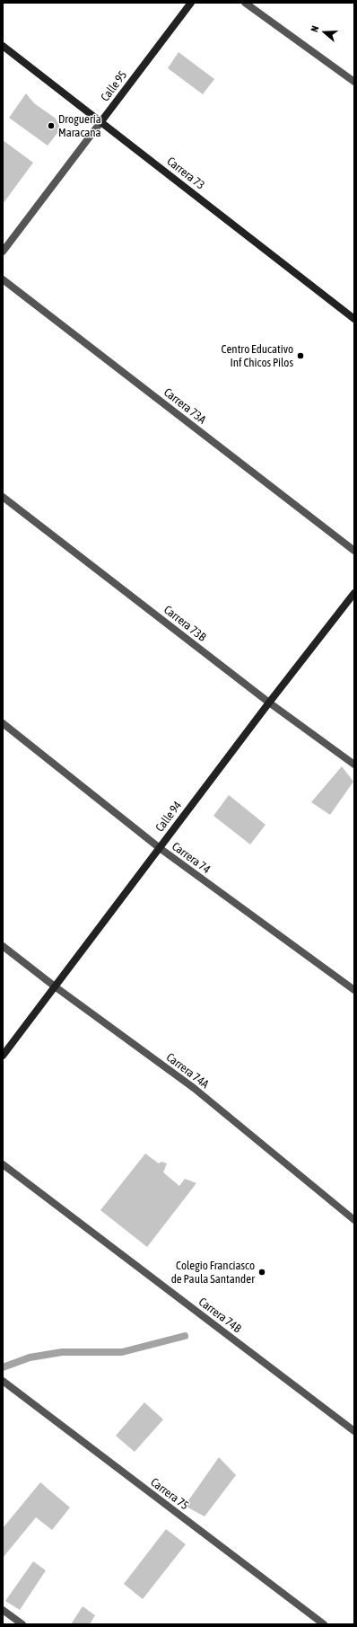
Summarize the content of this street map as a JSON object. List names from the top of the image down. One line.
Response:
{"streets":{"street":["Calle 95","Carrera 73","Carrera 73A","Carrera 73B","Calle 94","Carrera 74","Carrera 74A","Carrera 74B","Carrera 75"]},"crossings":[["Calle 95","Carrera 73"],["Carrera 73B","Calle 94"],["Calle 94","Carrera 74"],["Calle 94","Carrera 74A"]],"places":["Droguería Maracana","Centro Educativo Inf Chicos Pilos","Colegio Franciasco de Paula Santander"],"north":"left"}
